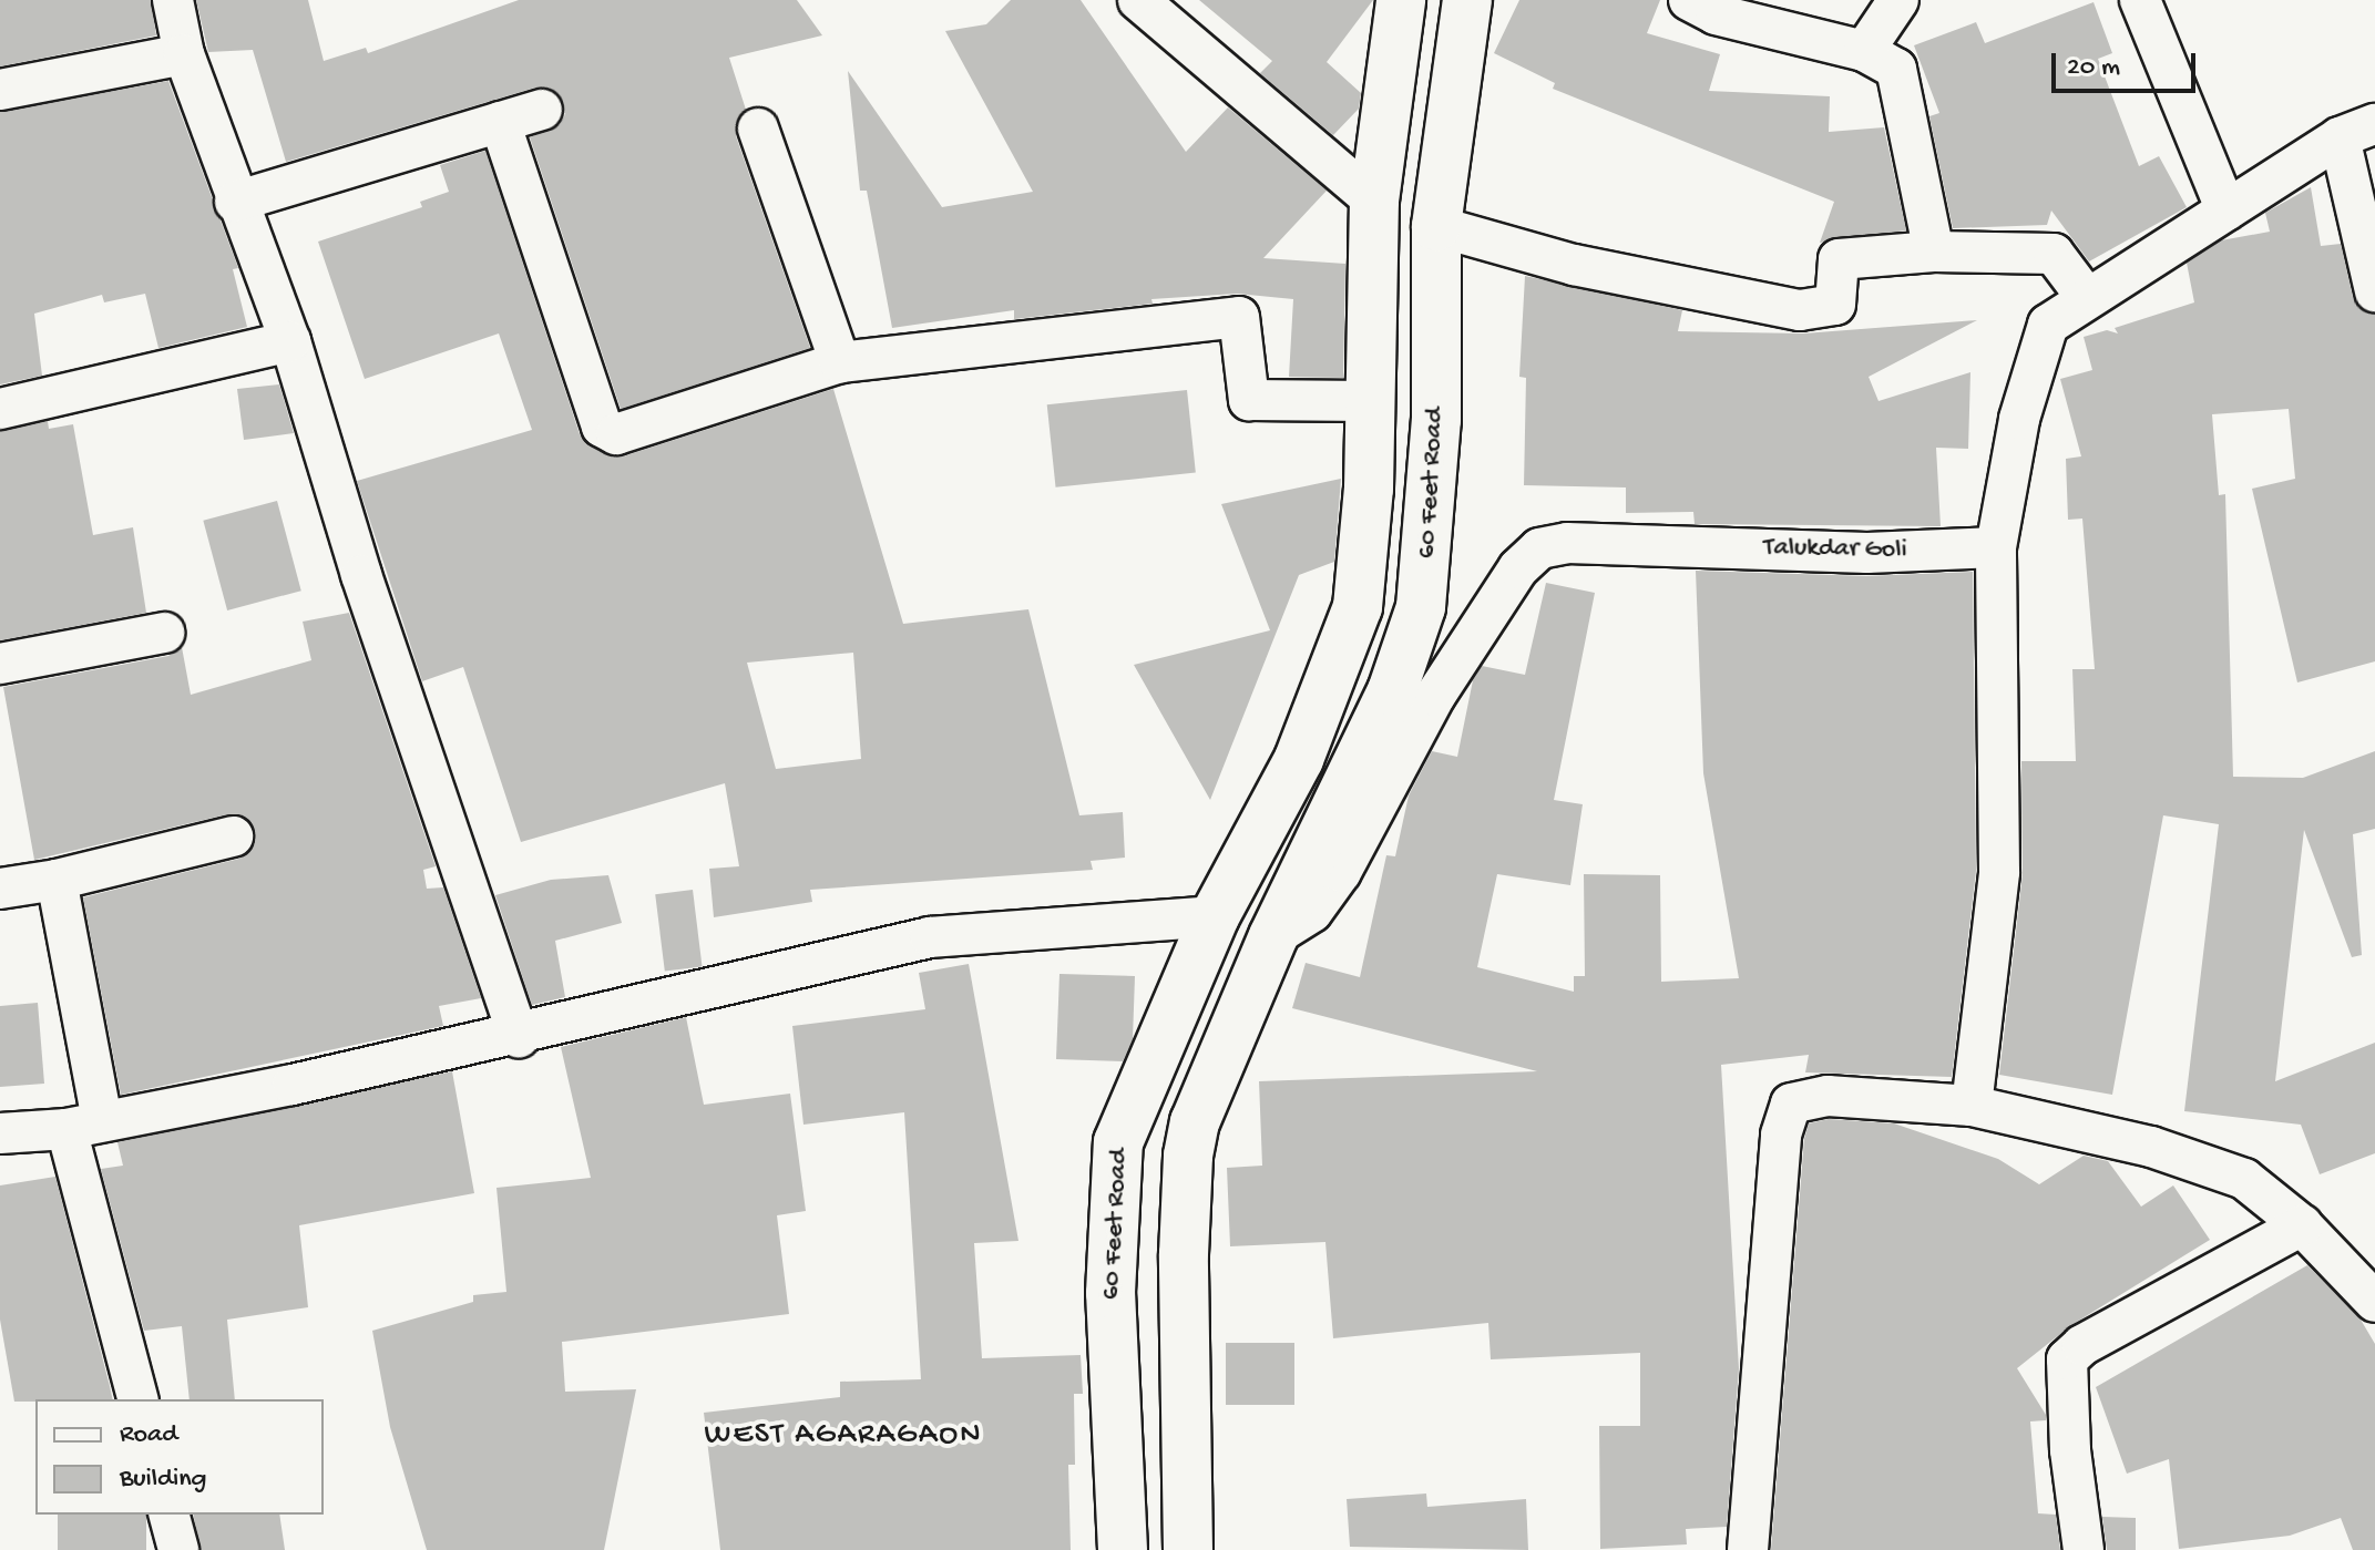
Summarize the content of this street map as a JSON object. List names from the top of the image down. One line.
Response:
{"streets":{"street":["60 Feet Road","Talukdar Goli"]},"crossings":[["60 Feet Road","Talukdar Goli"]],"districts":["WEST AGARAGAON"],"legend":["Road","Building"],"scale_bar":"20 m"}
